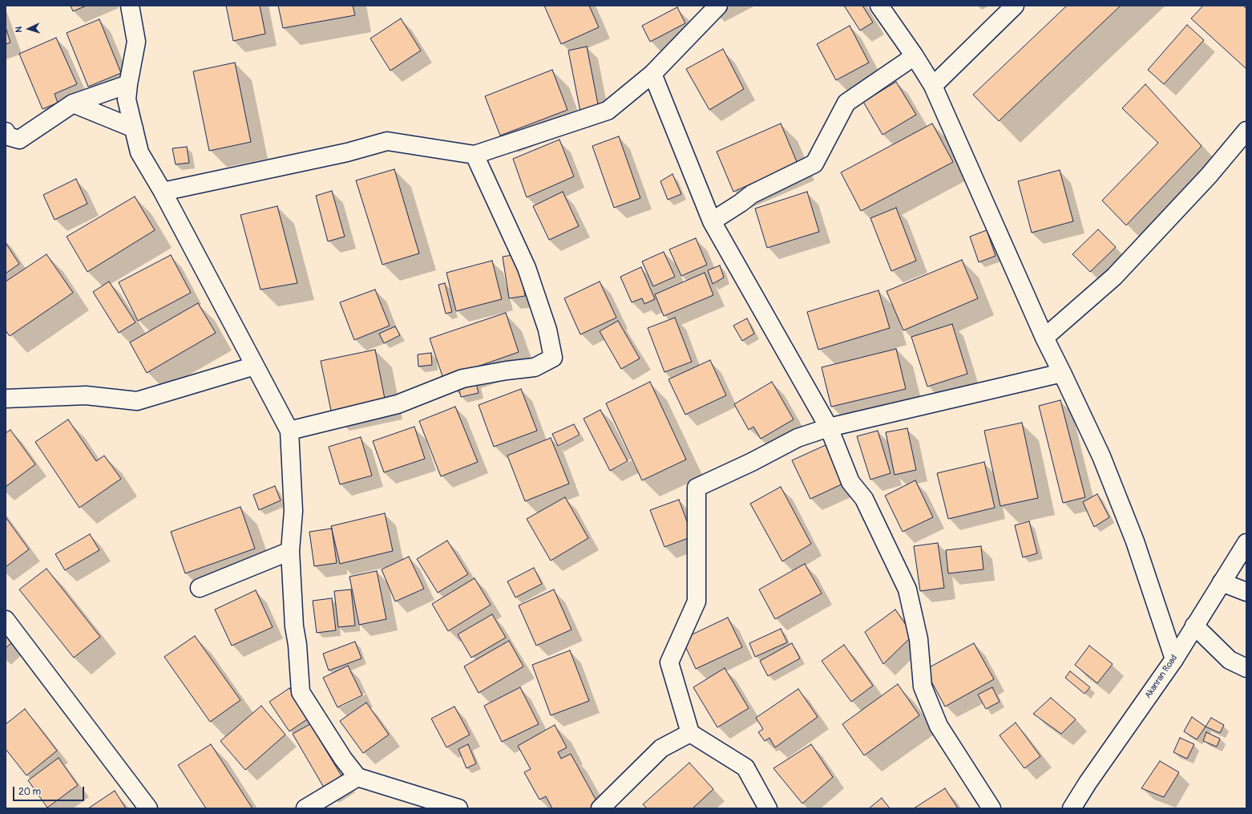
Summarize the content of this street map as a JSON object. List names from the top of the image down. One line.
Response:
{"streets":{"street":["Akanran Road"]},"scale_bar":"20 m","north":"left"}
